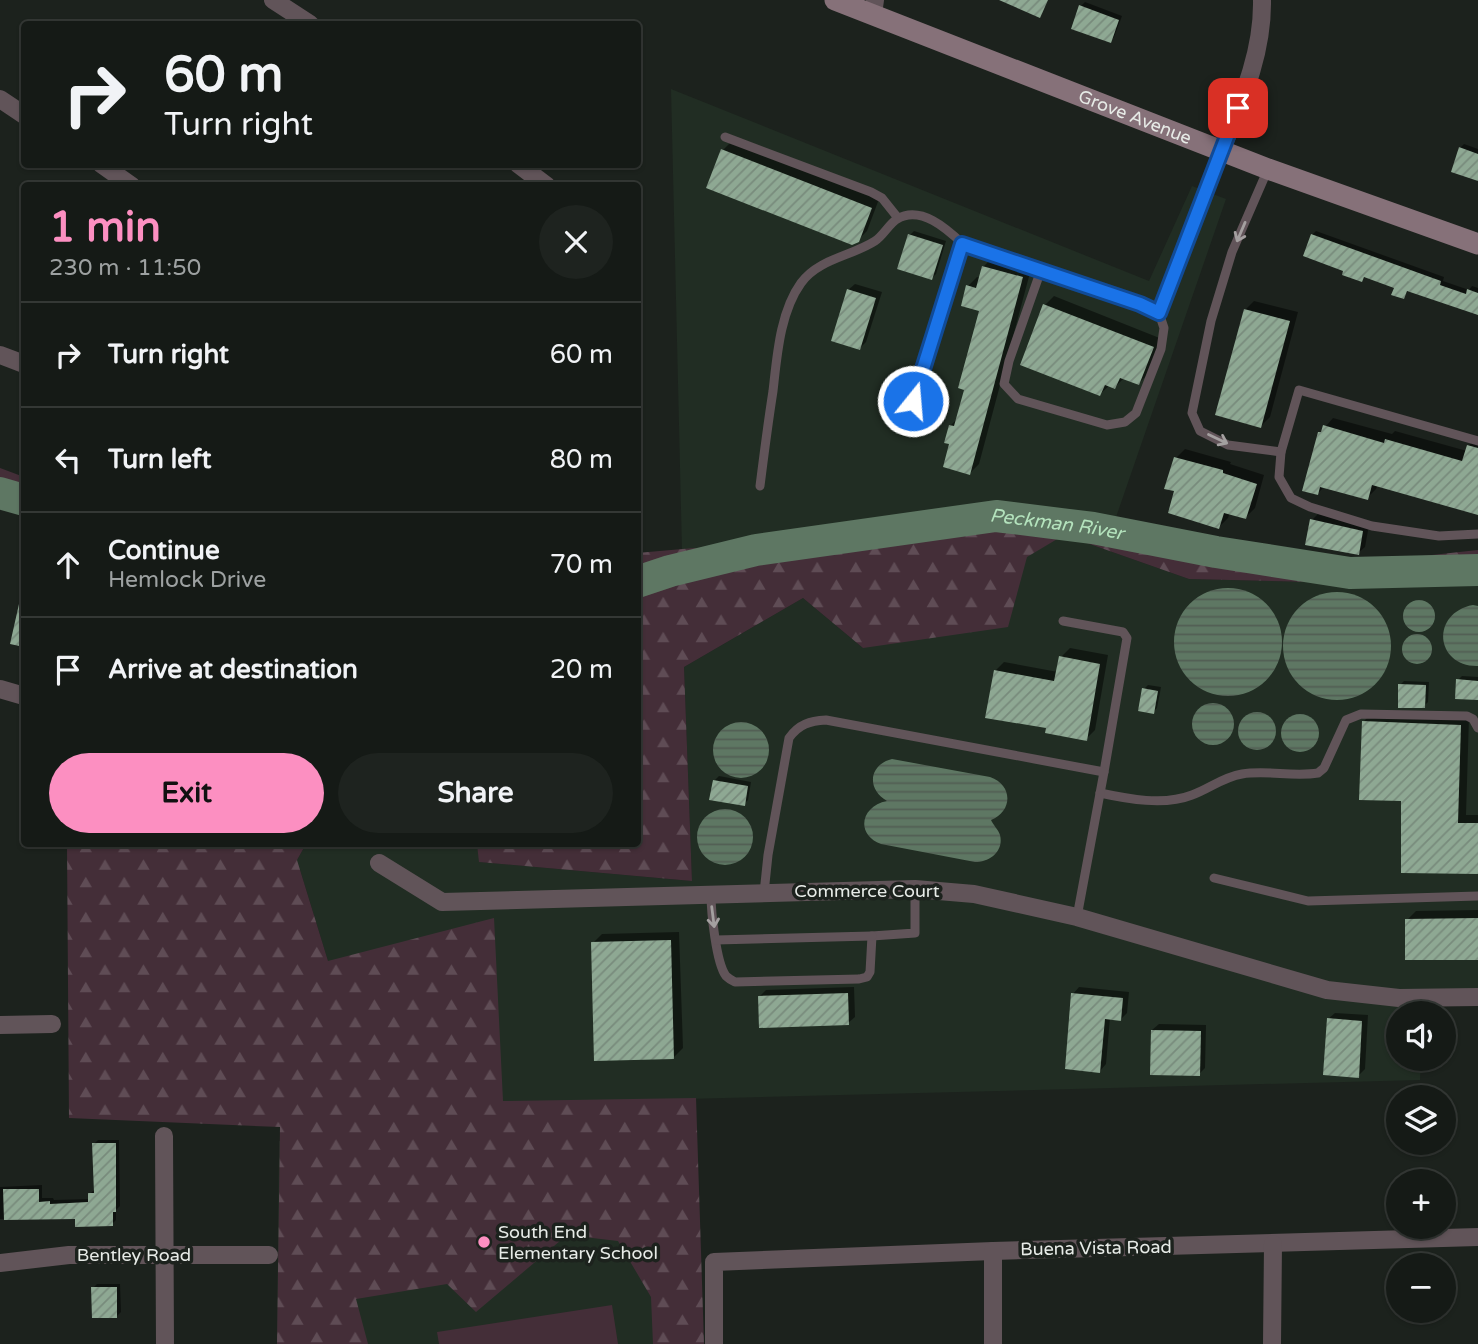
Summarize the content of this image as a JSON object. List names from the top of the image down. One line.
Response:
{"streets":{"street":["Grove Avenue","Commerce Court","Buena Vista Road","Bentley Road"]},"water":["Peckman River"],"places":["South End Elementary School"],"page":{"turn":["60 m","Turn right"],"heading":["1 min","230 m · 11:50"],"list":[{"name":"Turn right","value":"60 m"},{"name":"Turn left","value":"80 m"},{"name":"Continue","note":"Hemlock Drive","value":"70 m"},{"name":"Arrive at destination","value":"20 m"}],"buttons":["Exit","Share"],"map_buttons":["+","−"]}}
